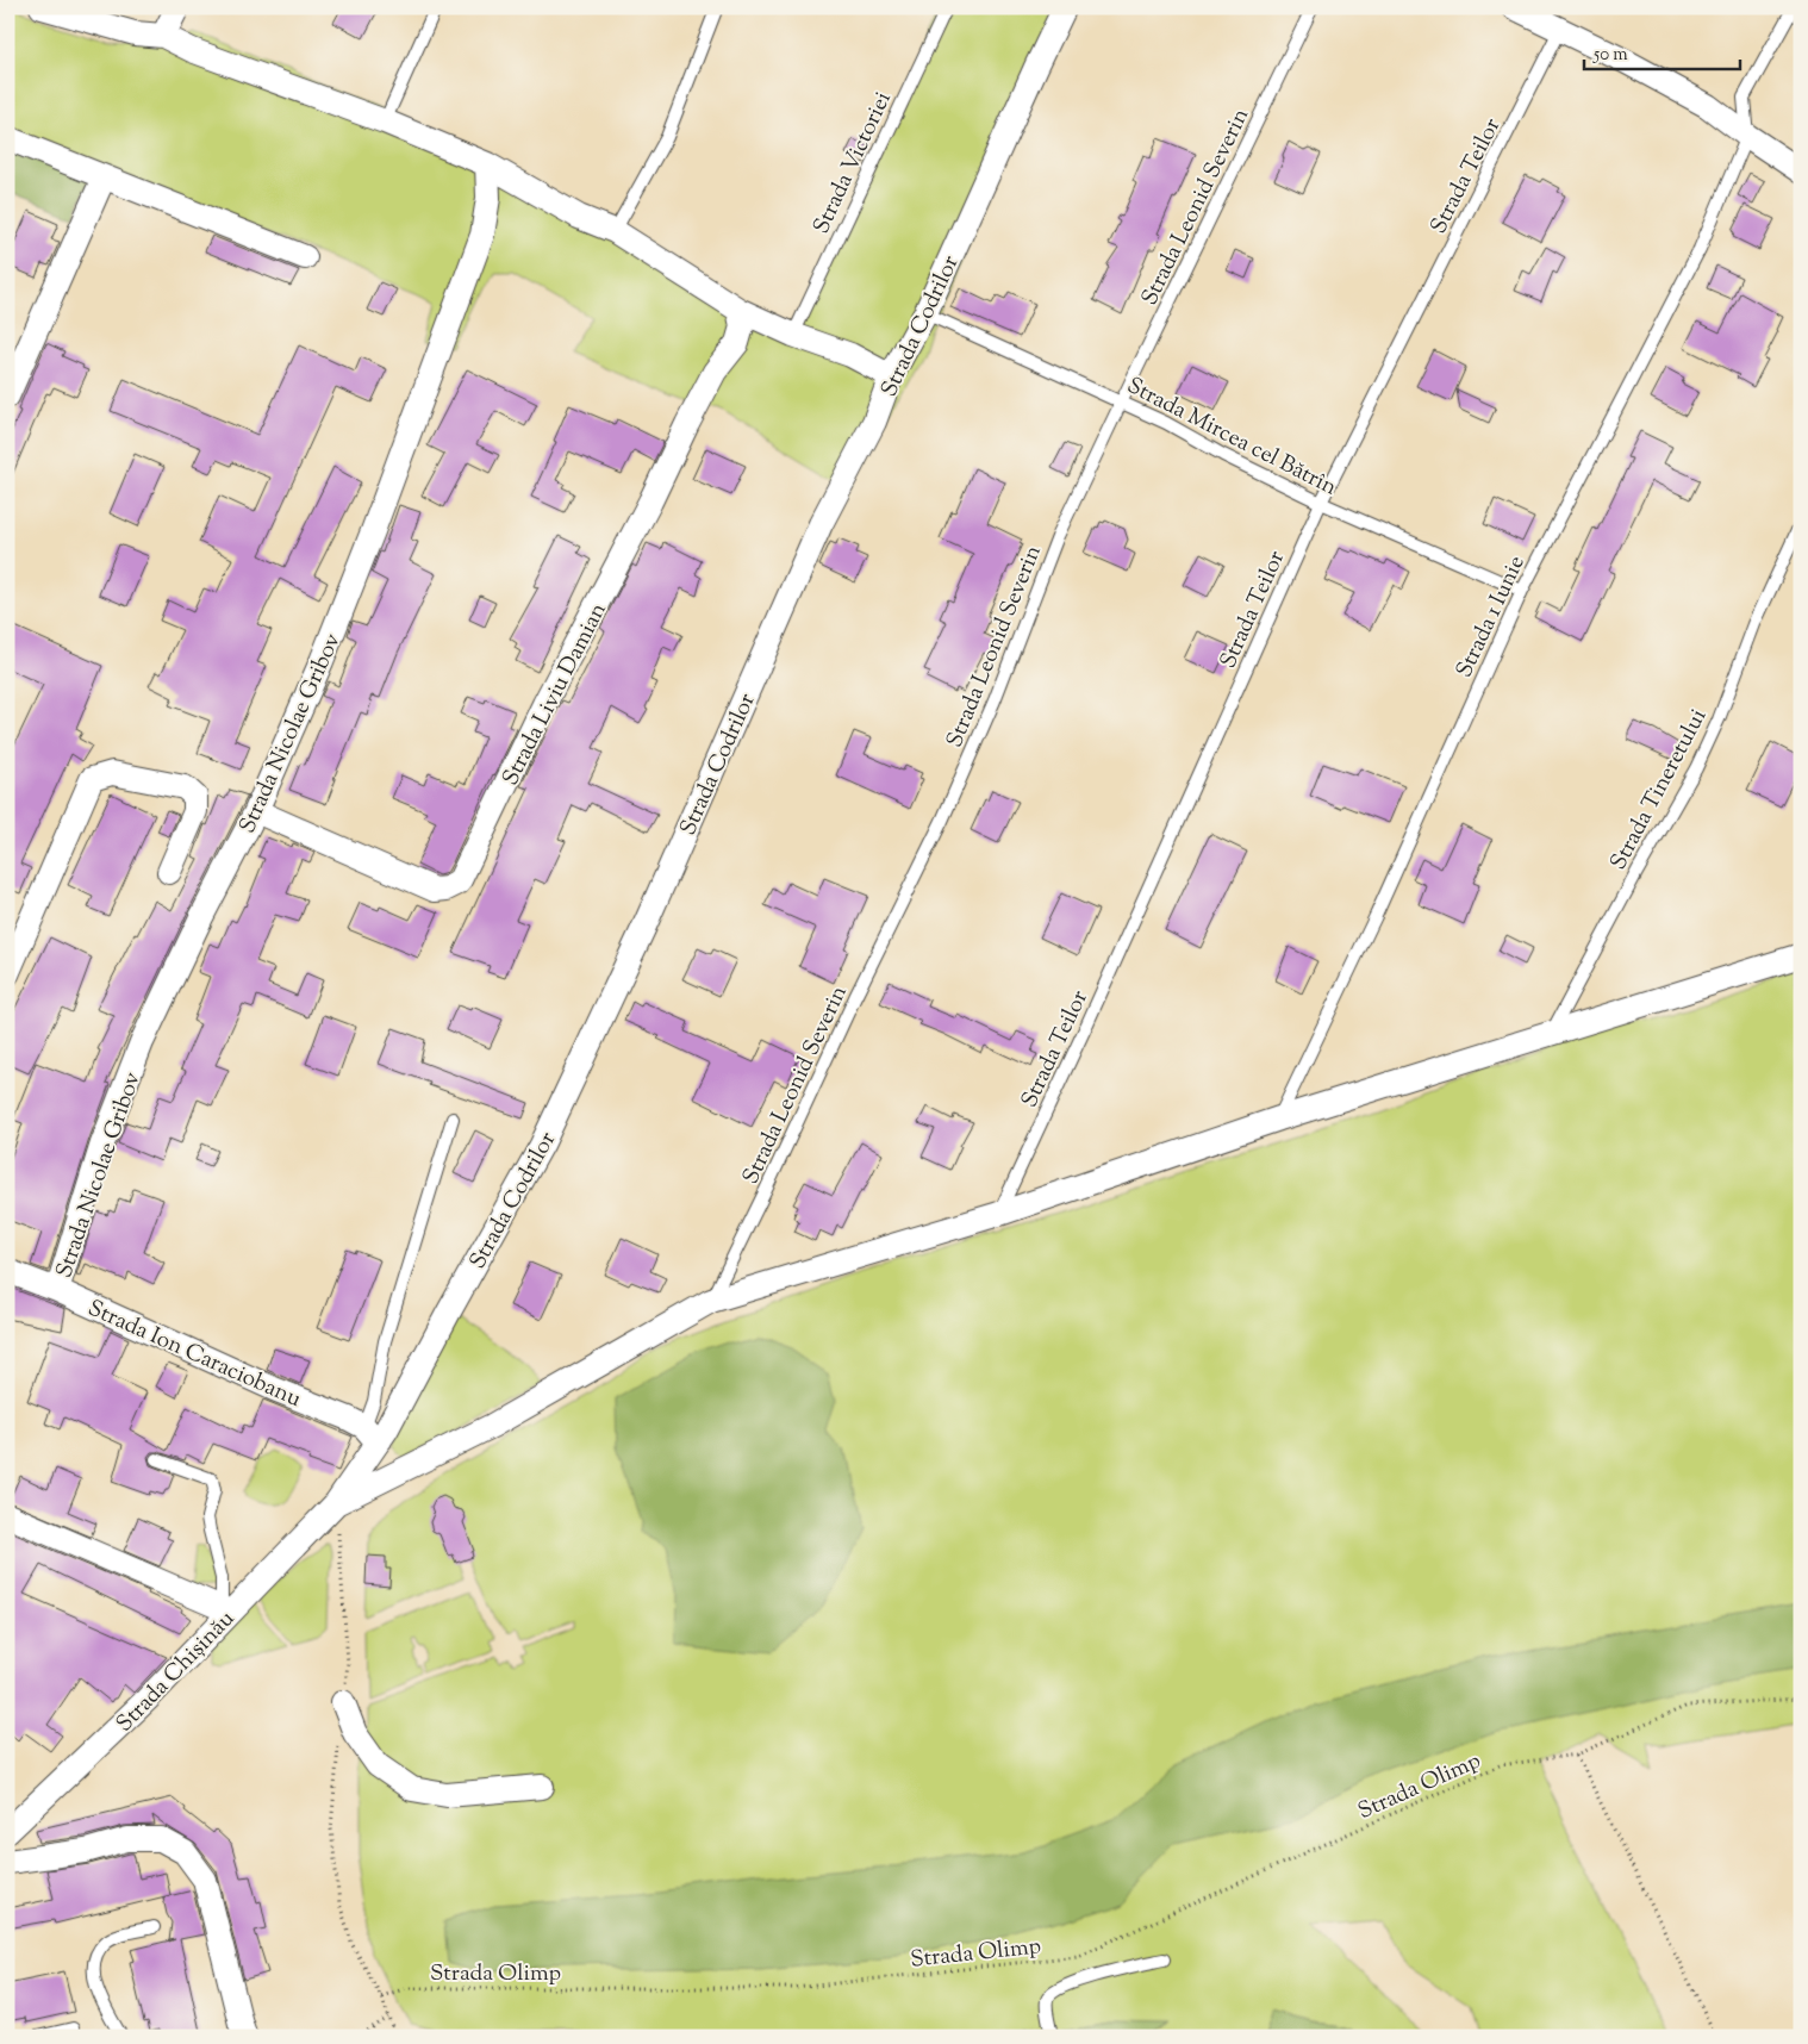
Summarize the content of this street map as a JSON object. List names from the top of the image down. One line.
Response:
{"streets":{"street":["Strada Codrilor","Strada Liviu Damian","Strada Nicolae Gribov","Strada Ion Caraciobanu","Strada Chișinău"],"lane":["Strada Victoriei","Strada Teilor","Strada Leonid Severin","Strada Mircea cel Bătrîn","Strada 1 Iunie","Strada Tineretului"],"path":["Strada Olimp"]},"crossings":[["Strada Teilor","Strada Mircea cel Bătrîn"],["Strada Leonid Severin","Strada Mircea cel Bătrîn"],["Strada Codrilor","Strada Mircea cel Bătrîn"],["Strada Codrilor","Strada Ion Caraciobanu"],["Strada Codrilor","Strada Chișinău"],["Strada Mircea cel Bătrîn","Strada 1 Iunie"],["Strada Liviu Damian","Strada Nicolae Gribov"],["Strada Nicolae Gribov","Strada Ion Caraciobanu"]],"scale_bar":"50 m"}
